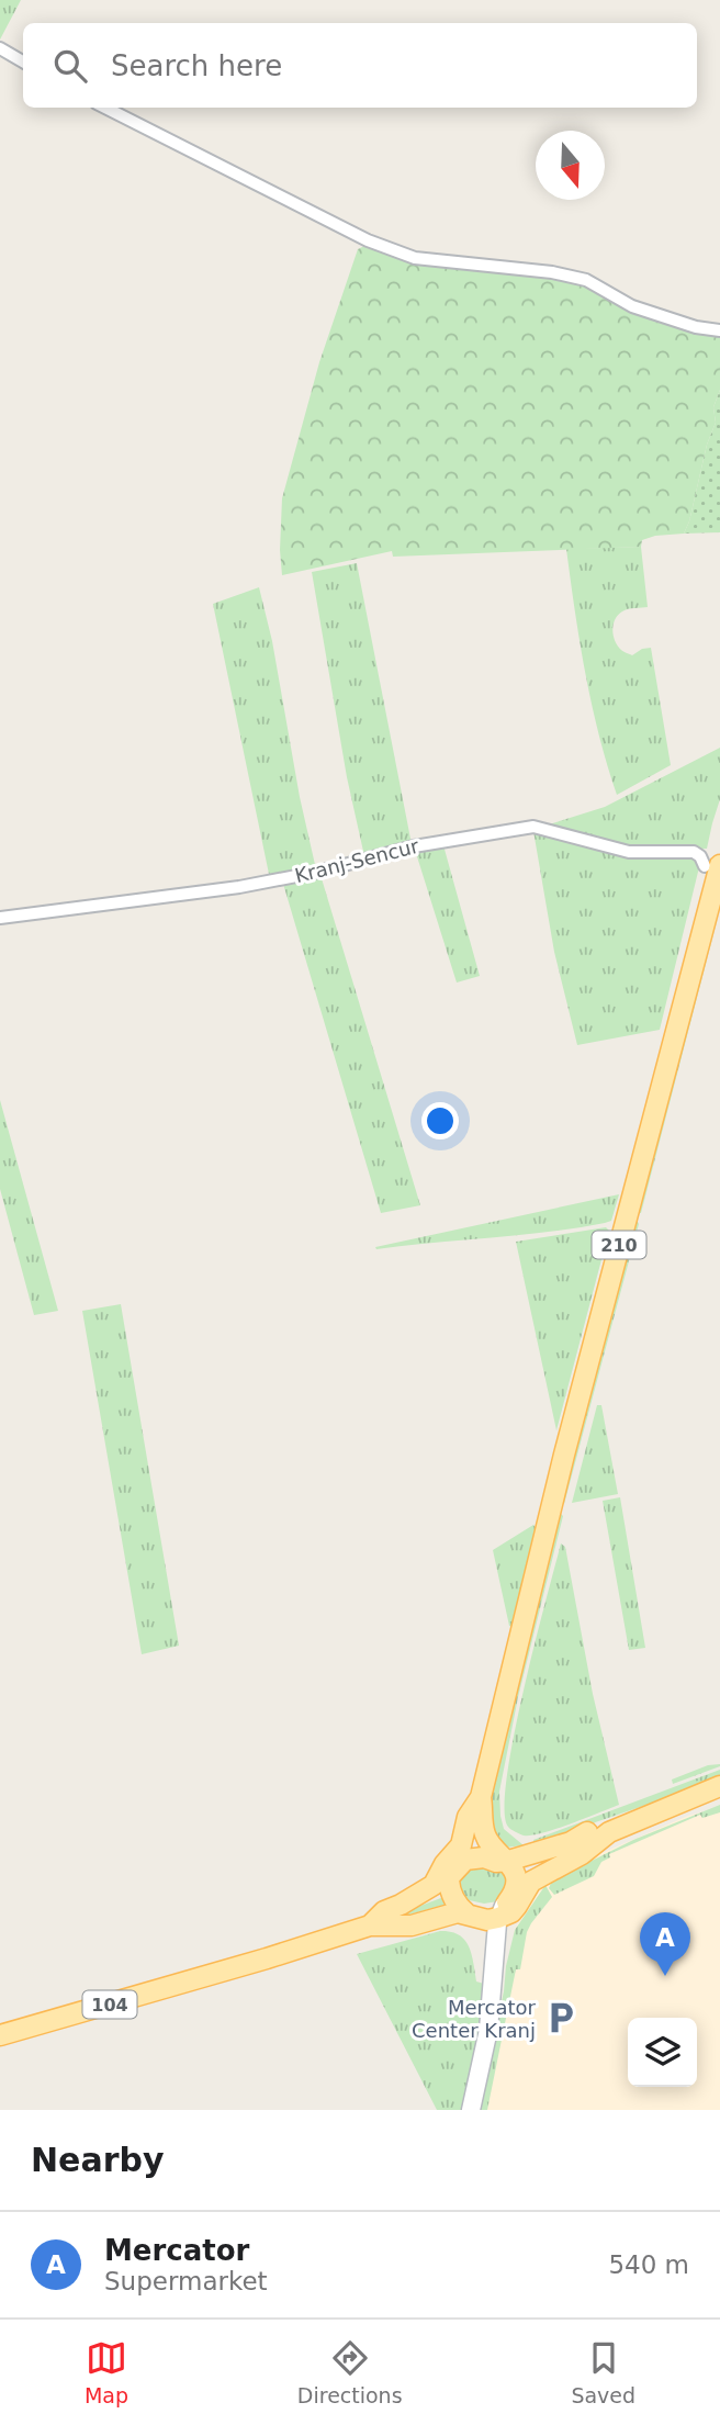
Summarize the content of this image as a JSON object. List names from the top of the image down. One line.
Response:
{"streets":{"main road":["210","104"],"street":["Kranj-Sencur"]},"crossings":[["Kranj-Sencur","210"],["210","104"]],"places":{"parking":["Mercator Center Kranj"]},"north":"bottom","page":{"search":"Search here","pins":"A","heading":"Nearby","list":[{"mark":"A","name":"Mercator","note":"Supermarket","value":"540 m"}],"nav":["Map","Directions","Saved"]}}
